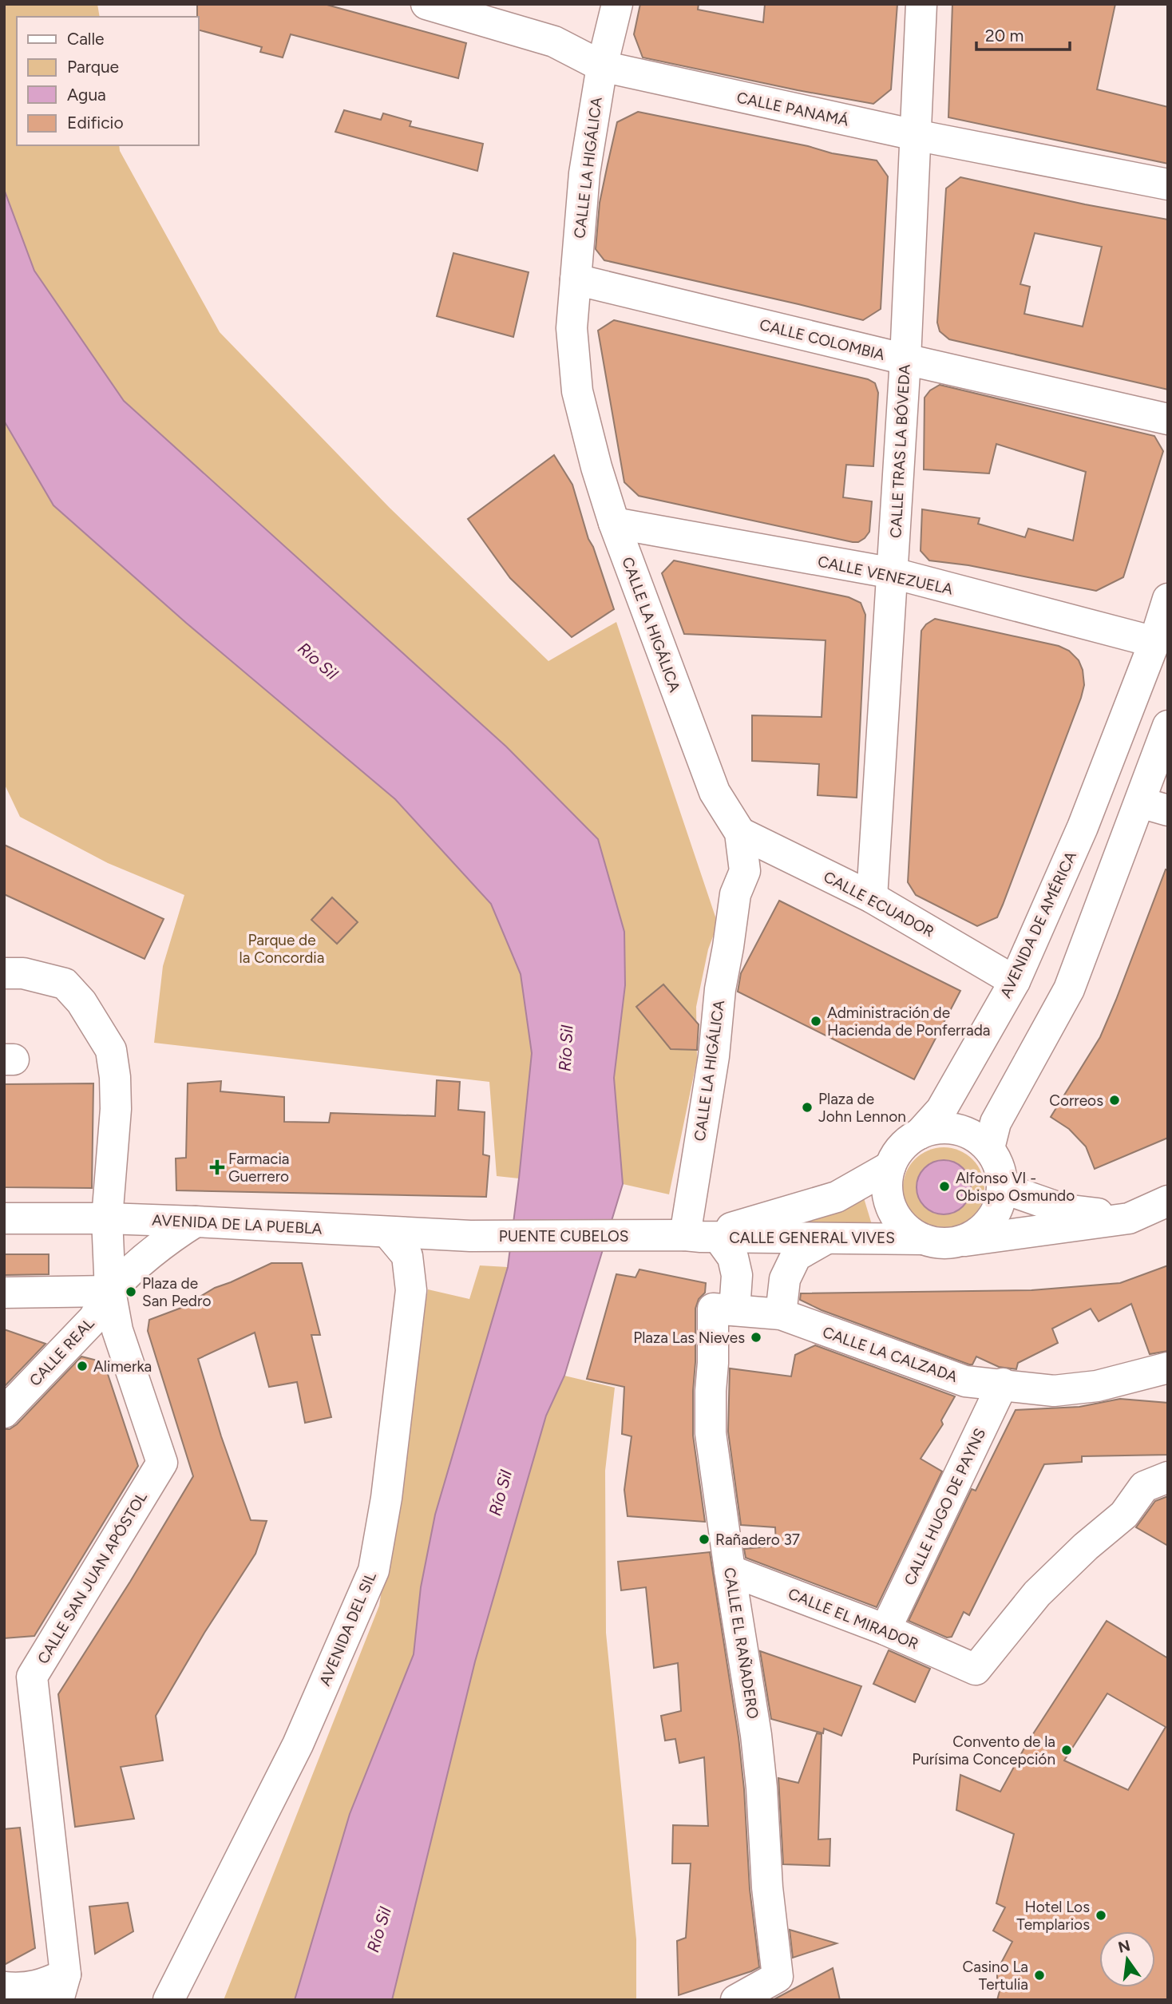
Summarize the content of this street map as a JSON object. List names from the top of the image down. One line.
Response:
{"streets":{"street":["CALLE PANAMÁ","CALLE LA HIGÁLICA","CALLE COLOMBIA","CALLE TRAS LA BÓVEDA","CALLE VENEZUELA","CALLE ECUADOR","AVENIDA DE AMÉRICA","AVENIDA DE LA PUEBLA","PUENTE CUBELOS","CALLE GENERAL VIVES","CALLE REAL","CALLE LA CALZADA","CALLE HUGO DE PAYNS","CALLE SAN JUAN APÓSTOL","CALLE EL MIRADOR","AVENIDA DEL SIL","CALLE EL RAÑADERO"]},"crossings":[["CALLE PANAMÁ","CALLE LA HIGÁLICA"],["CALLE PANAMÁ","CALLE TRAS LA BÓVEDA"],["CALLE LA HIGÁLICA","CALLE COLOMBIA"],["CALLE LA HIGÁLICA","CALLE VENEZUELA"],["CALLE LA HIGÁLICA","CALLE ECUADOR"],["CALLE LA HIGÁLICA","PUENTE CUBELOS"],["CALLE LA HIGÁLICA","CALLE GENERAL VIVES"],["CALLE COLOMBIA","CALLE TRAS LA BÓVEDA"],["CALLE TRAS LA BÓVEDA","CALLE VENEZUELA"],["CALLE TRAS LA BÓVEDA","CALLE ECUADOR"],["CALLE VENEZUELA","AVENIDA DE AMÉRICA"],["CALLE ECUADOR","AVENIDA DE AMÉRICA"],["AVENIDA DE AMÉRICA","CALLE GENERAL VIVES"],["AVENIDA DE LA PUEBLA","PUENTE CUBELOS"],["AVENIDA DE LA PUEBLA","AVENIDA DEL SIL"],["PUENTE CUBELOS","CALLE GENERAL VIVES"],["CALLE REAL","CALLE SAN JUAN APÓSTOL"],["CALLE LA CALZADA","CALLE HUGO DE PAYNS"],["CALLE LA CALZADA","CALLE EL RAÑADERO"],["CALLE HUGO DE PAYNS","CALLE EL MIRADOR"],["CALLE EL MIRADOR","CALLE EL RAÑADERO"]],"water":["Río Sil"],"parks":["Parque de la Concordia"],"places":{"other":["Administración de Hacienda de Ponferrada","Correos","Plaza de John Lennon","Alfonso VI - Obispo Osmundo","Plaza de San Pedro","Plaza Las Nieves","Alimerka","Rañadero 37","Convento de la Purísima Concepción","Hotel Los Templarios","Casino La Tertulia"],"health":["Farmacia Guerrero"]},"legend":["Calle","Parque","Agua","Edificio"],"scale_bar":"20 m","north":"top"}
